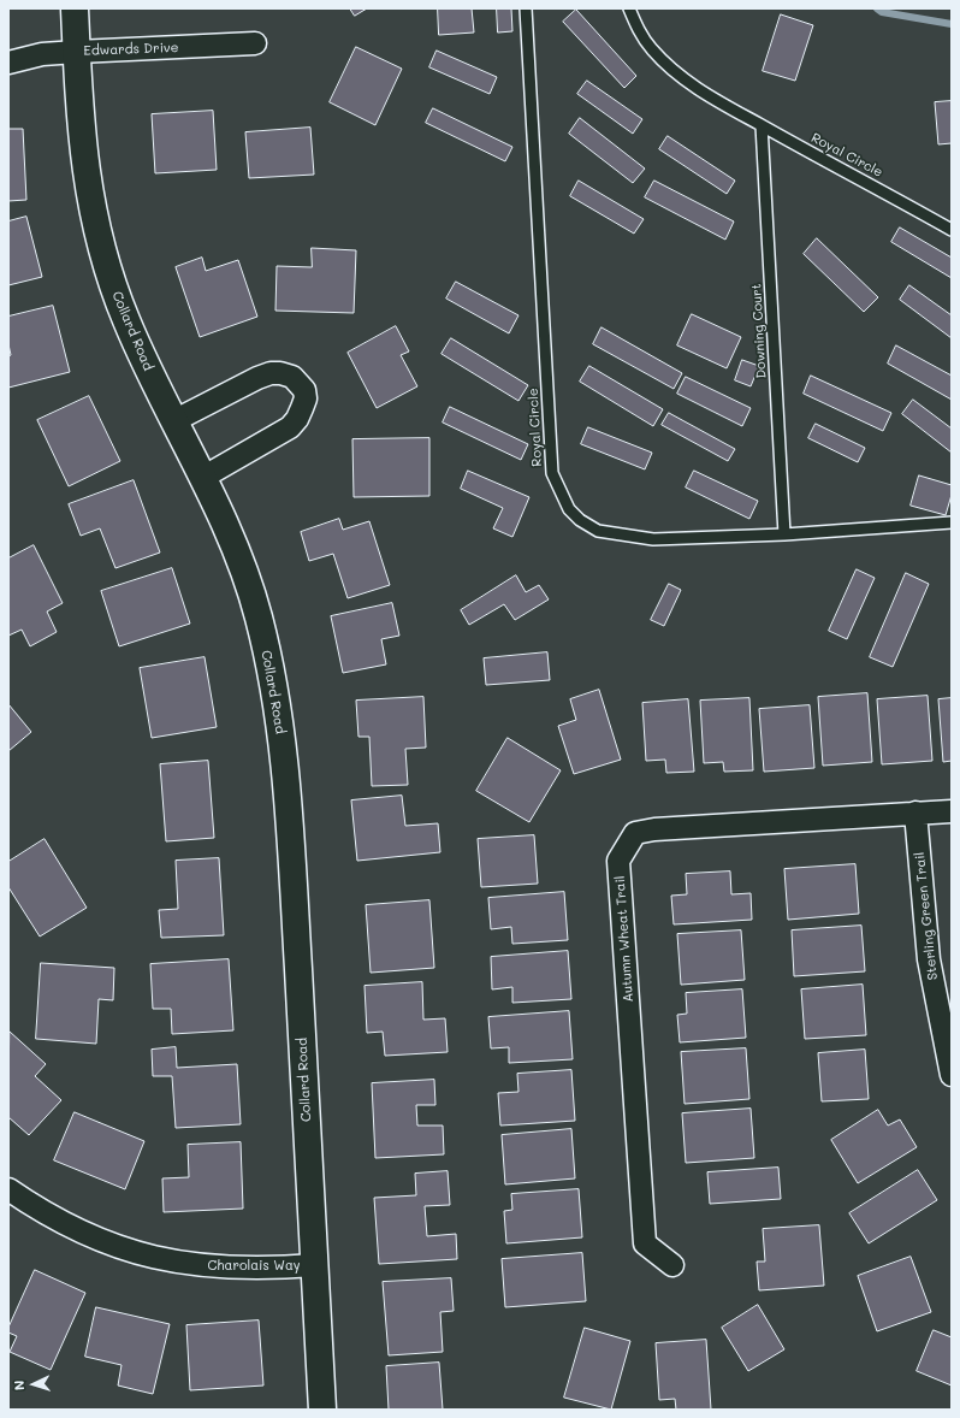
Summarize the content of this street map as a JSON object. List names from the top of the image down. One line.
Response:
{"streets":{"street":["Edwards Drive","Collard Road","Sterling Green Trail","Autumn Wheat Trail","Charolais Way"],"lane":["Royal Circle","Downing Court"]},"crossings":[["Edwards Drive","Collard Road"],["Royal Circle","Downing Court"],["Collard Road","Charolais Way"],["Sterling Green Trail","Autumn Wheat Trail"]],"north":"left"}
